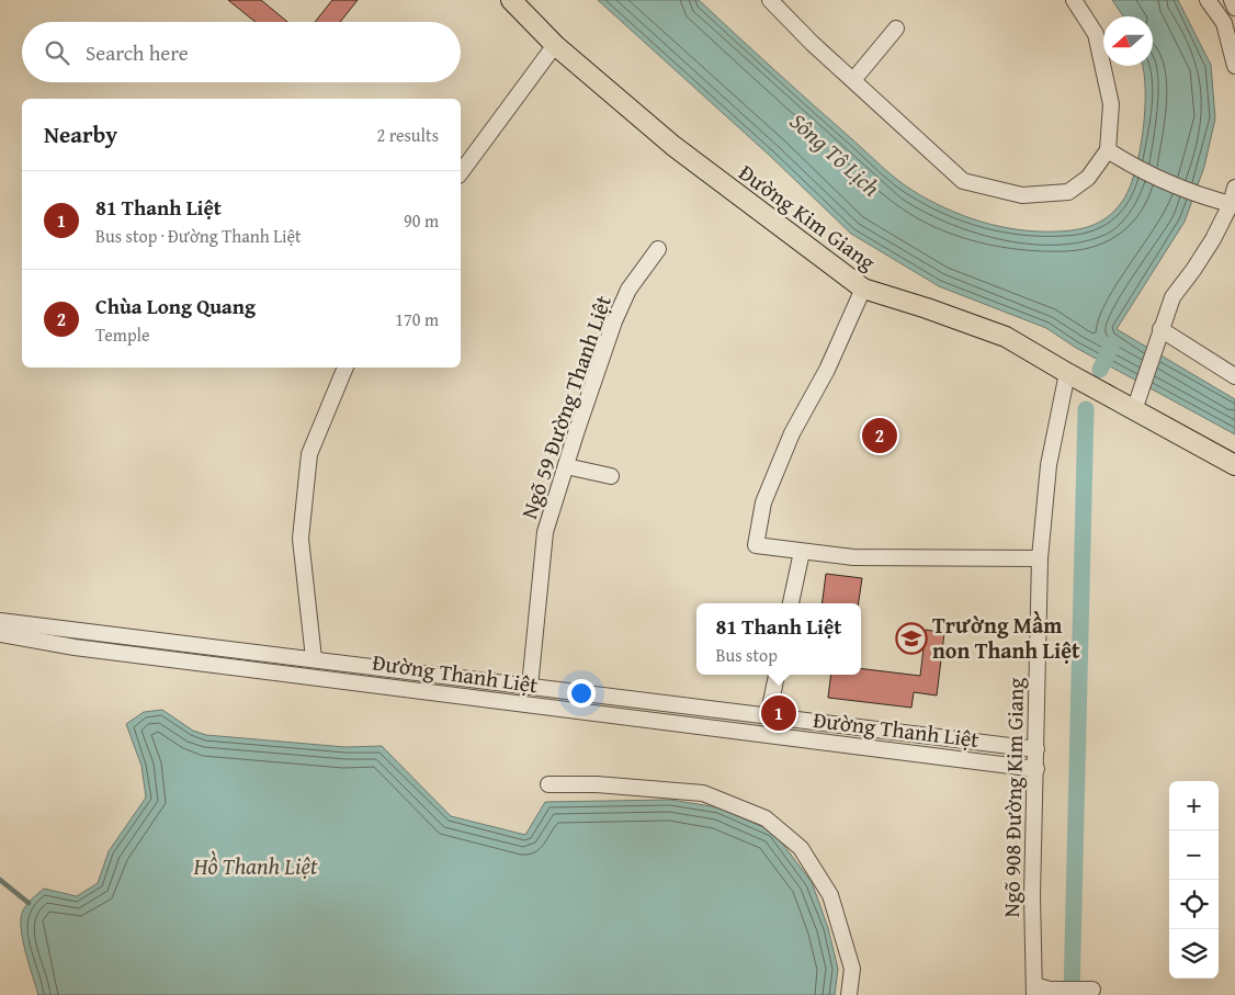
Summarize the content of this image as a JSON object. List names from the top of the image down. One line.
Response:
{"streets":{"main road":["Đường Kim Giang"],"street":["Ngõ 59 Đường Thanh Liệt","Đường Thanh Liệt","Ngõ 908 Đường Kim Giang"]},"crossings":[["Đường Kim Giang","Ngõ 908 Đường Kim Giang"],["Ngõ 59 Đường Thanh Liệt","Đường Thanh Liệt"],["Đường Thanh Liệt","Ngõ 908 Đường Kim Giang"]],"water":["Sông Tô Lịch","Hồ Thanh Liệt"],"places":{"school or university":["Trường Mầm non Thanh Liệt"]},"north":"left","page":{"search":"Search here","heading":["Nearby","2 results"],"list":[{"mark":"1","name":"81 Thanh Liệt","note":"Bus stop · Đường Thanh Liệt","value":"90 m"},{"mark":"2","name":"Chùa Long Quang","note":"Temple","value":"170 m"}],"pins":["2","1"],"popup":["81 Thanh Liệt","Bus stop"],"map_buttons":["+","−"]}}
